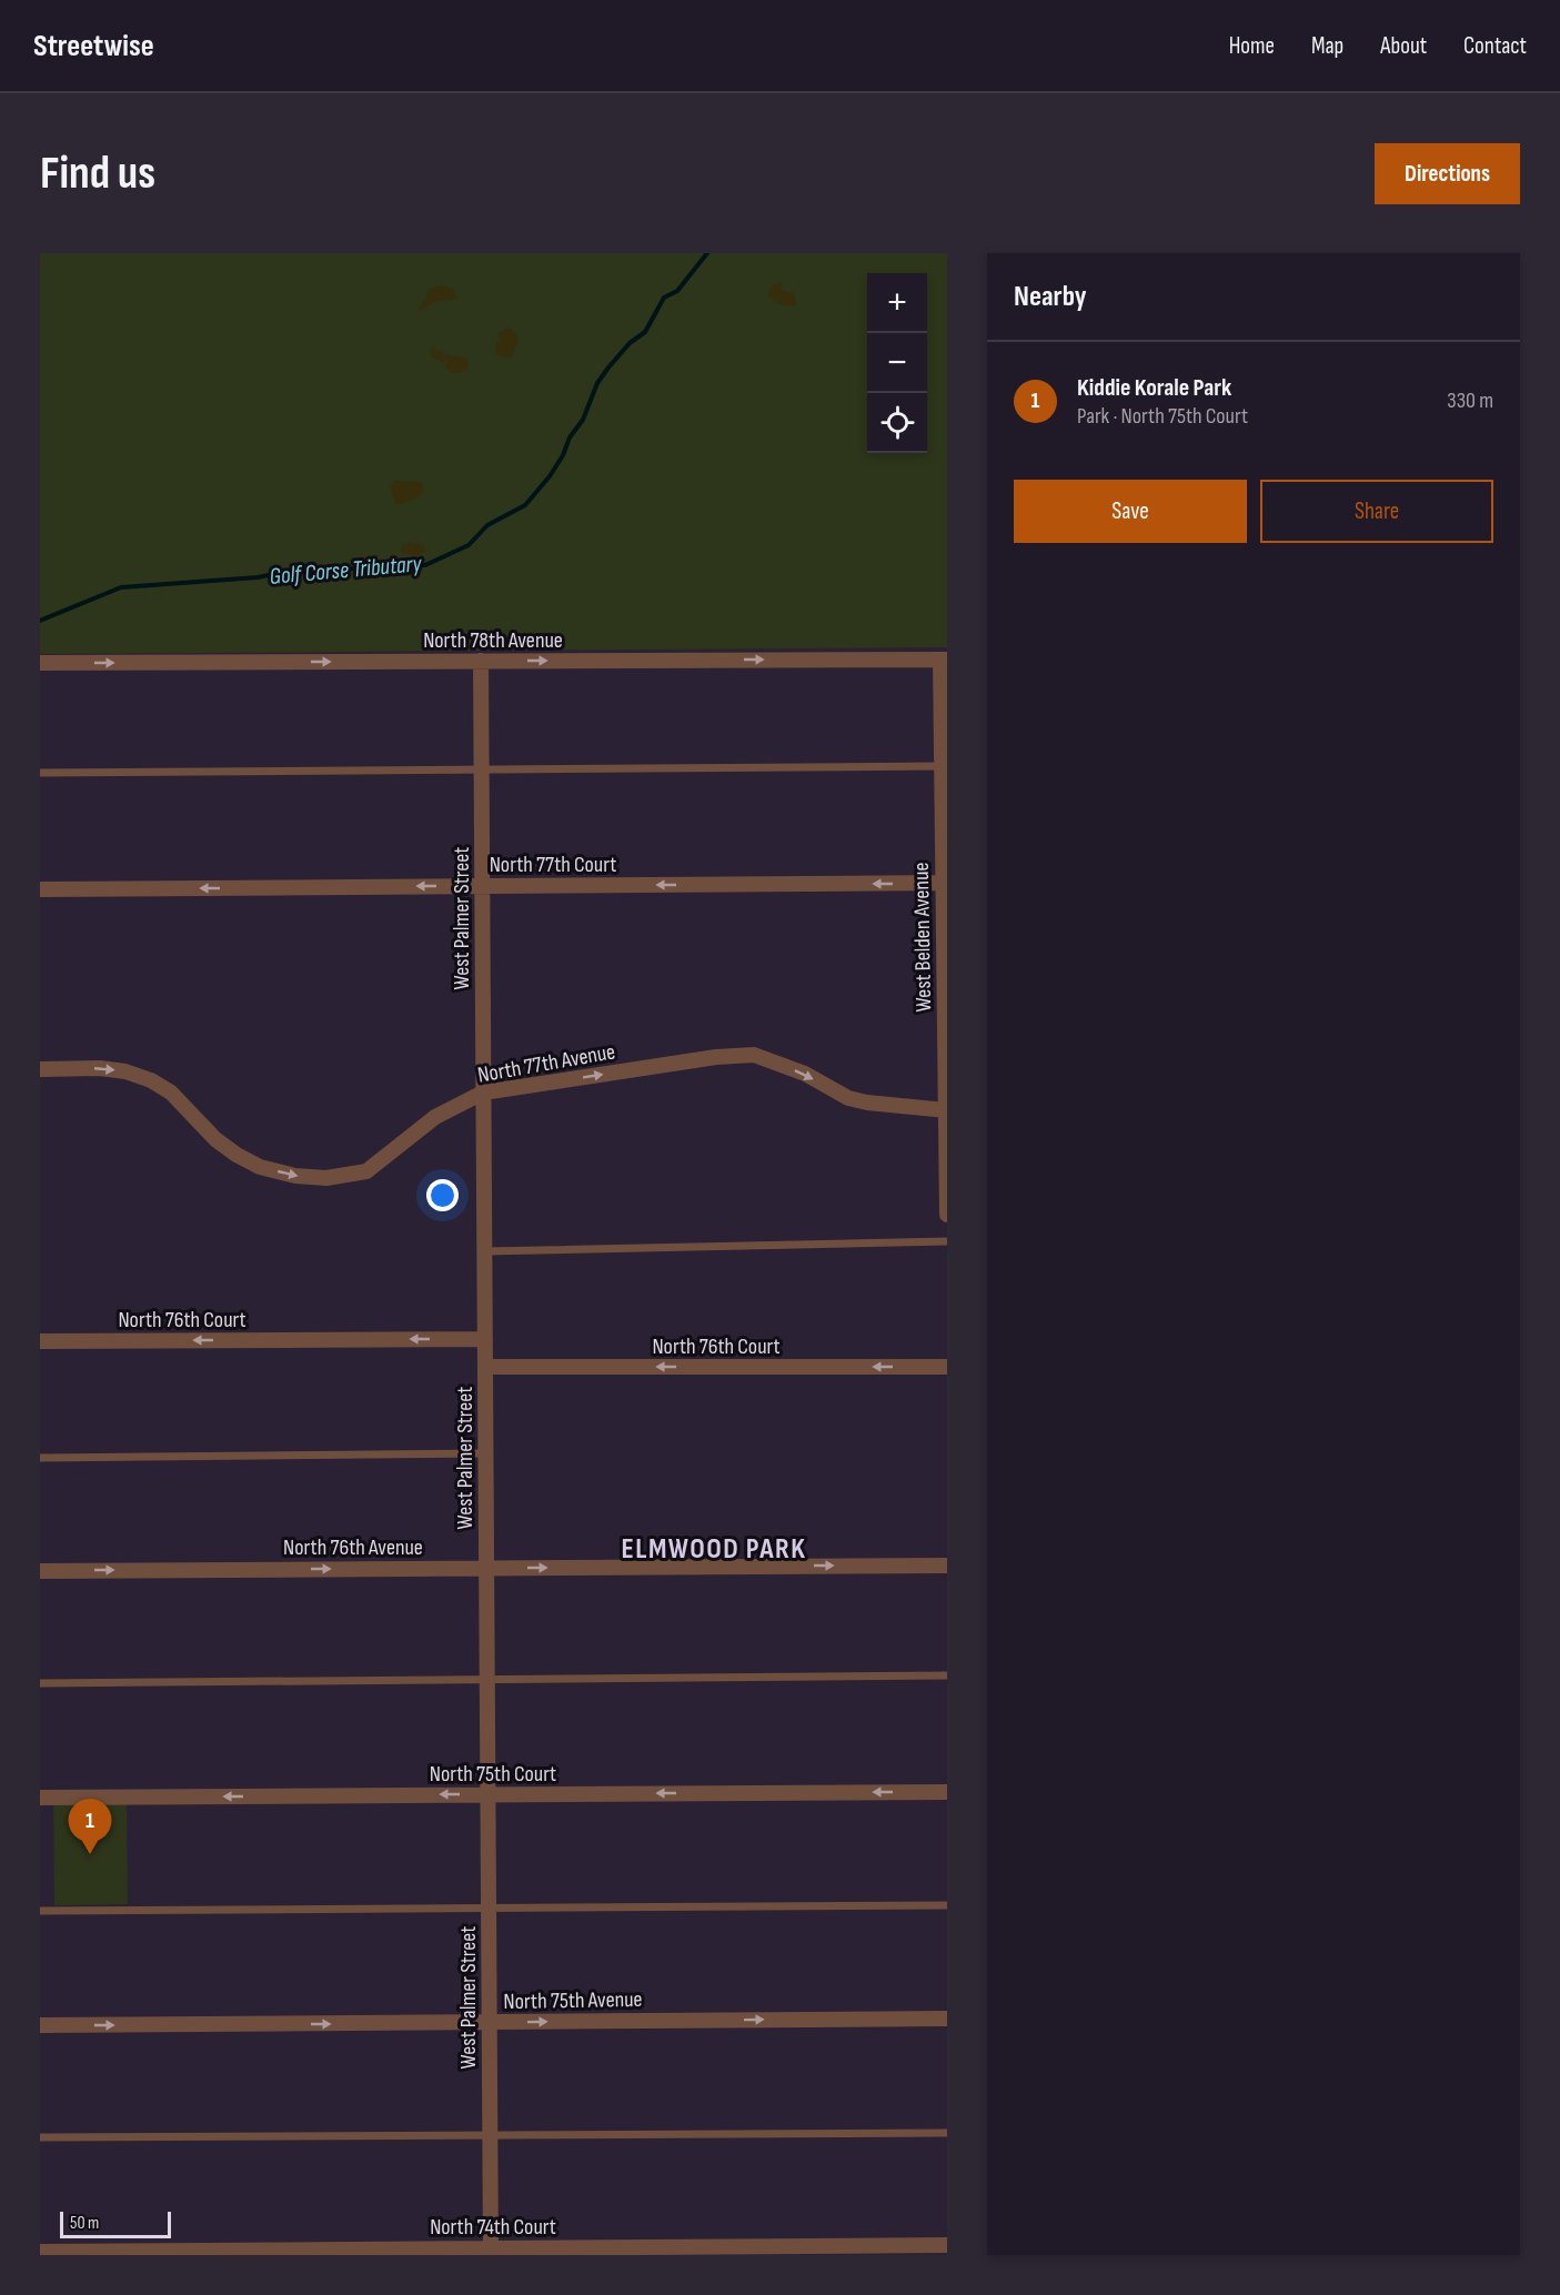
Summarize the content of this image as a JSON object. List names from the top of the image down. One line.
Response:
{"streets":{"street":["North 78th Avenue","North 77th Court","West Palmer Street","West Belden Avenue","North 77th Avenue","North 76th Court","North 76th Avenue","North 75th Court","North 75th Avenue","North 74th Court"]},"crossings":[["North 78th Avenue","West Palmer Street"],["North 78th Avenue","West Belden Avenue"],["North 77th Court","West Palmer Street"],["North 77th Court","West Belden Avenue"],["West Palmer Street","North 77th Avenue"],["West Palmer Street","North 76th Court"],["West Palmer Street","North 76th Avenue"],["West Palmer Street","North 75th Court"],["West Palmer Street","North 75th Avenue"],["West Palmer Street","North 74th Court"],["West Belden Avenue","North 77th Avenue"]],"one_way":["North 78th Avenue","North 77th Court","North 77th Avenue","North 76th Court","North 76th Avenue","North 75th Court","North 75th Avenue"],"districts":["ELMWOOD PARK"],"water":["Golf Corse Tributary"],"scale_bar":"50 m","page":{"header":"Streetwise","nav":["Home","Map","About","Contact"],"buttons":["Directions",["Save","Share"]],"title":"Find us","heading":"Nearby","map_buttons":["+","−"],"list":[{"mark":"1","name":"Kiddie Korale Park","note":"Park · North 75th Court","value":"330 m"}],"pins":"1","scale":"50 m"}}
